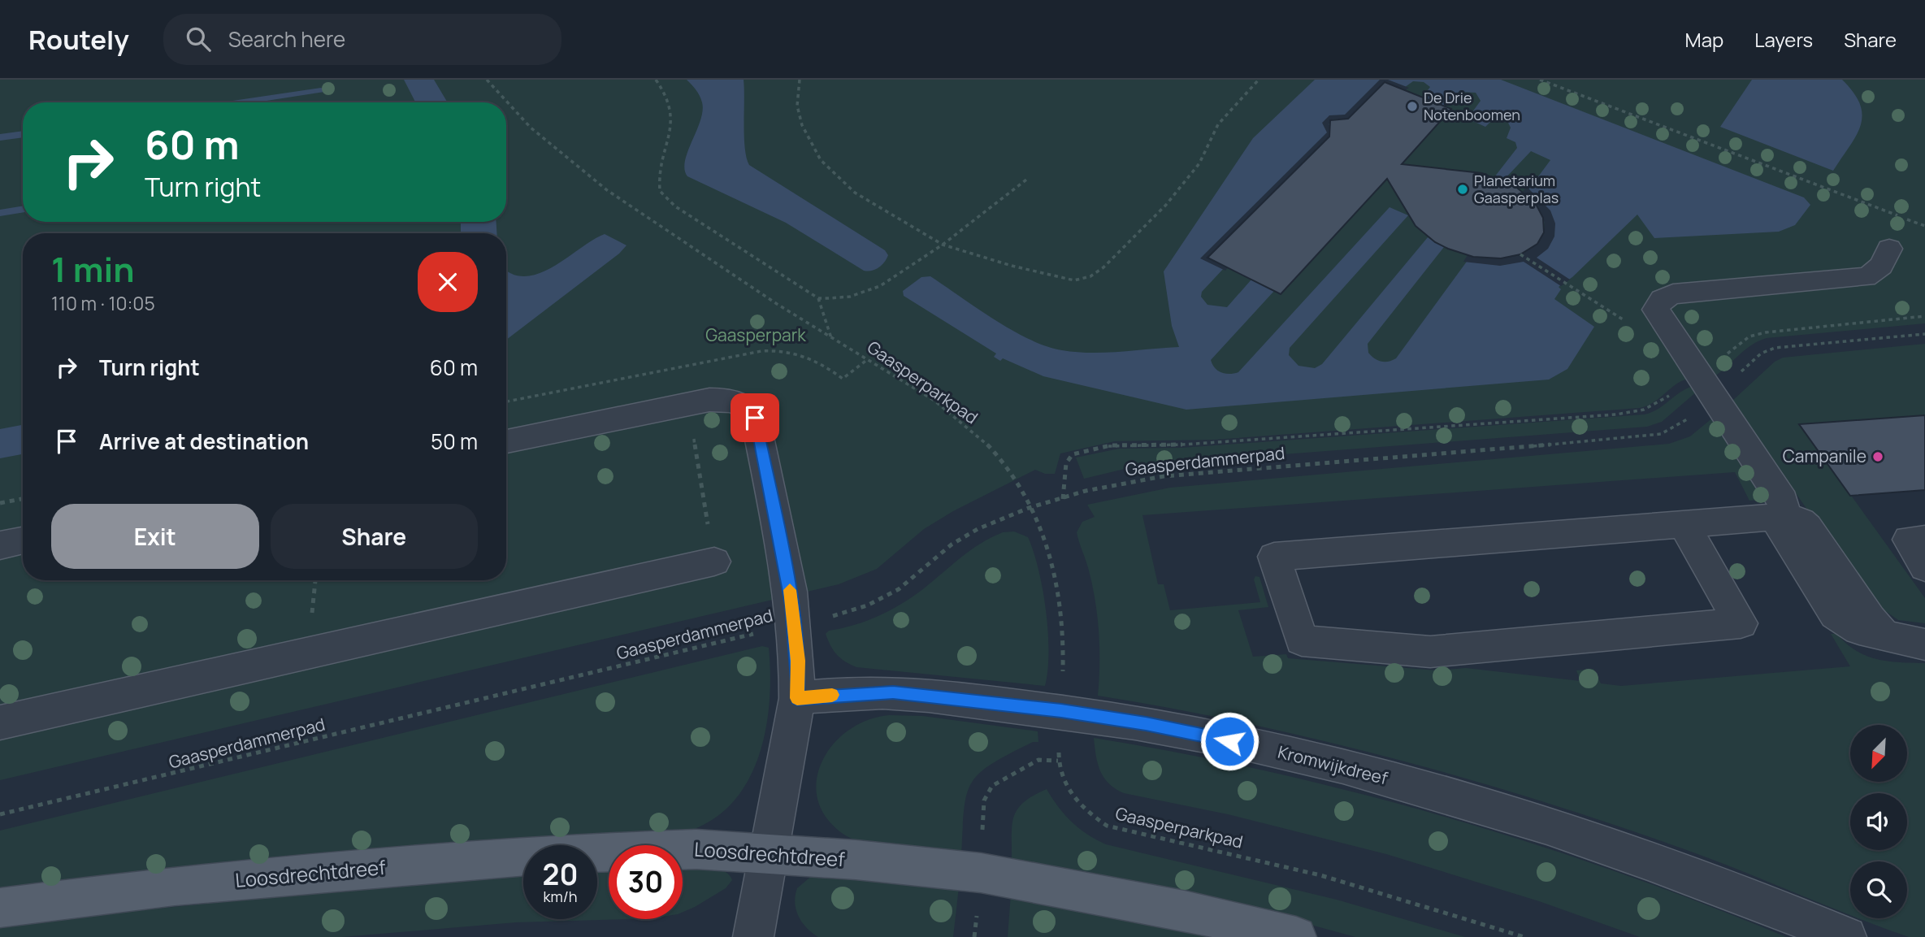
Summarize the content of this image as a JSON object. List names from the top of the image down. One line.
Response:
{"streets":{"main road":["Loosdrechtdreef"],"street":["Kromwijkdreef"],"path":["Gaasperparkpad","Gaasperdammerpad"]},"crossings":[["Gaasperparkpad","Gaasperdammerpad"],["Gaasperparkpad","Kromwijkdreef"]],"parks":["Gaasperpark"],"places":["De Drie Notenboomen","Planetarium Gaasperplas","Campanile"],"north":"bottom left","page":{"header":"Routely","search":"Search here","nav":["Map","Layers","Share"],"turn":["60 m","Turn right"],"heading":["1 min","110 m · 10:05"],"list":[{"name":"Turn right","value":"60 m"},{"name":"Arrive at destination","value":"50 m"}],"buttons":["Exit","Share"],"speed":"20 km/h","limit":"30"}}
